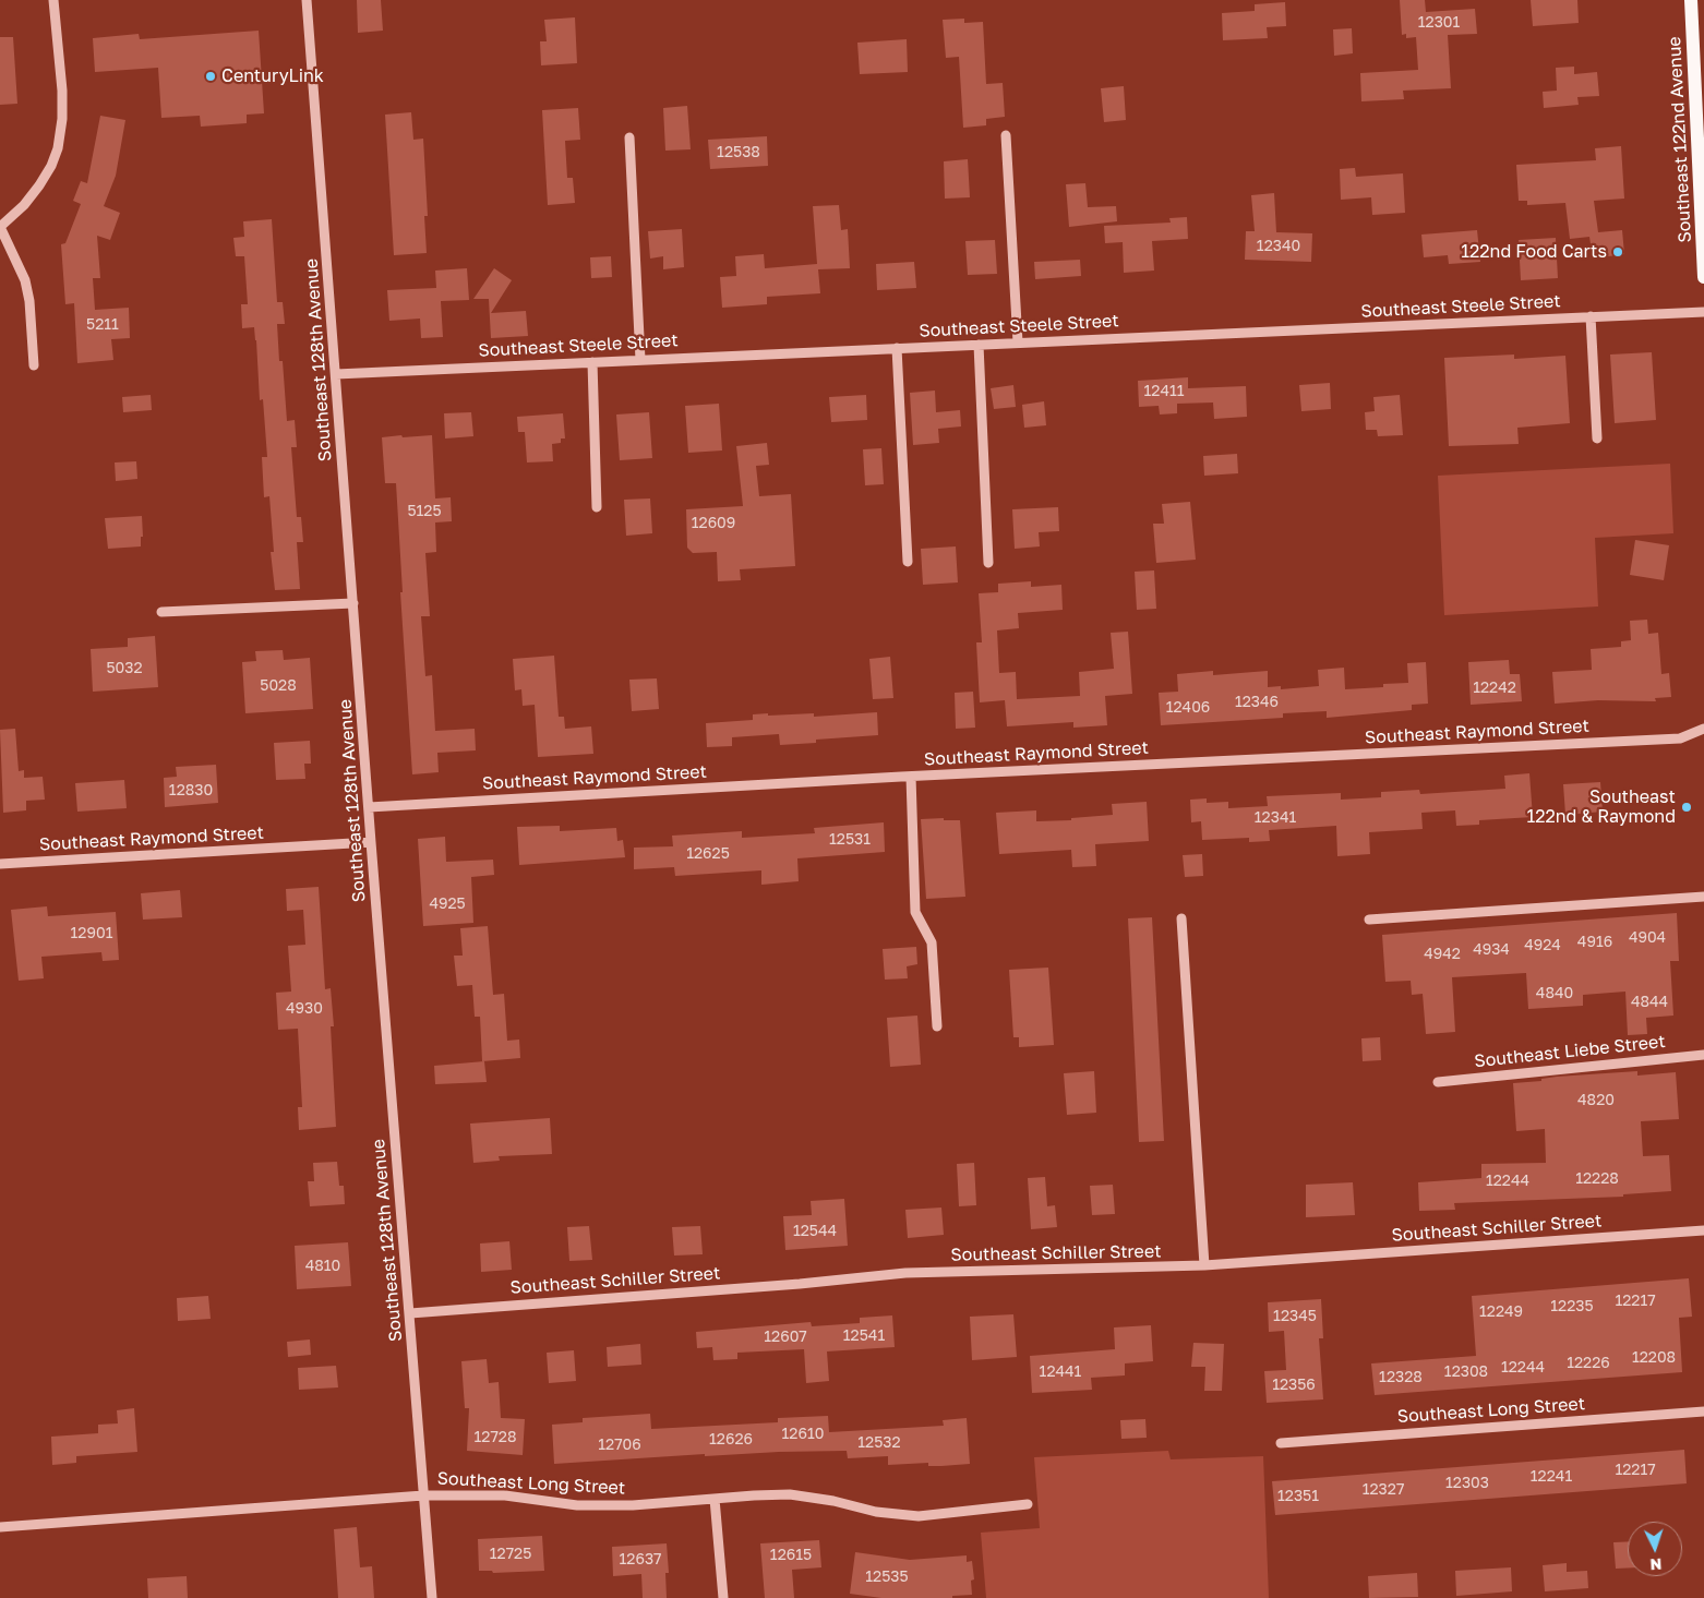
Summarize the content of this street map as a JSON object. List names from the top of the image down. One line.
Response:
{"streets":{"main road":["Southeast 122nd Avenue"],"street":["Southeast Steele Street","Southeast 128th Avenue","Southeast Raymond Street","Southeast Liebe Street","Southeast Schiller Street","Southeast Long Street"]},"crossings":[["Southeast Steele Street","Southeast 128th Avenue"],["Southeast 128th Avenue","Southeast Raymond Street"],["Southeast 128th Avenue","Southeast Schiller Street"],["Southeast 128th Avenue","Southeast Long Street"]],"places":["CenturyLink","122nd Food Carts","Southeast 122nd & Raymond"],"house_numbers":["12301","12538","12340","5211","12411","5125","12609","5032","5028","12242","12346","12406","12830","12341","12531","12625","4925","12901","4904","4916","4924","4934","4942","4840","4844","4930","4820","12228","12244","12544","4810","12217","12235","12249","12345","12541","12607","12208","12226","12244","12441","12308","12328","12356","12610","12728","12626","12532","12706","12217","12241","12303","12327","12351","12725","12615","12637","12535"],"north":"bottom"}
